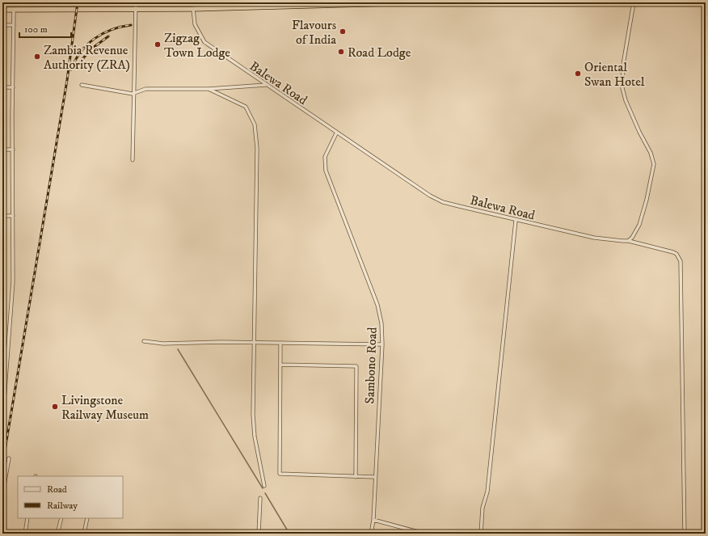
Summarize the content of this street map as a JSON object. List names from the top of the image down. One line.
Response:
{"streets":{"street":["Balewa Road","Sambono Road"]},"crossings":[["Balewa Road","Sambono Road"]],"places":["Flavours of India","Zigzag Town Lodge","Road Lodge","Zambia Revenue Authority (ZRA)","Oriental Swan Hotel","Livingstone Railway Museum"],"legend":["Road","Railway"],"scale_bar":"100 m"}
